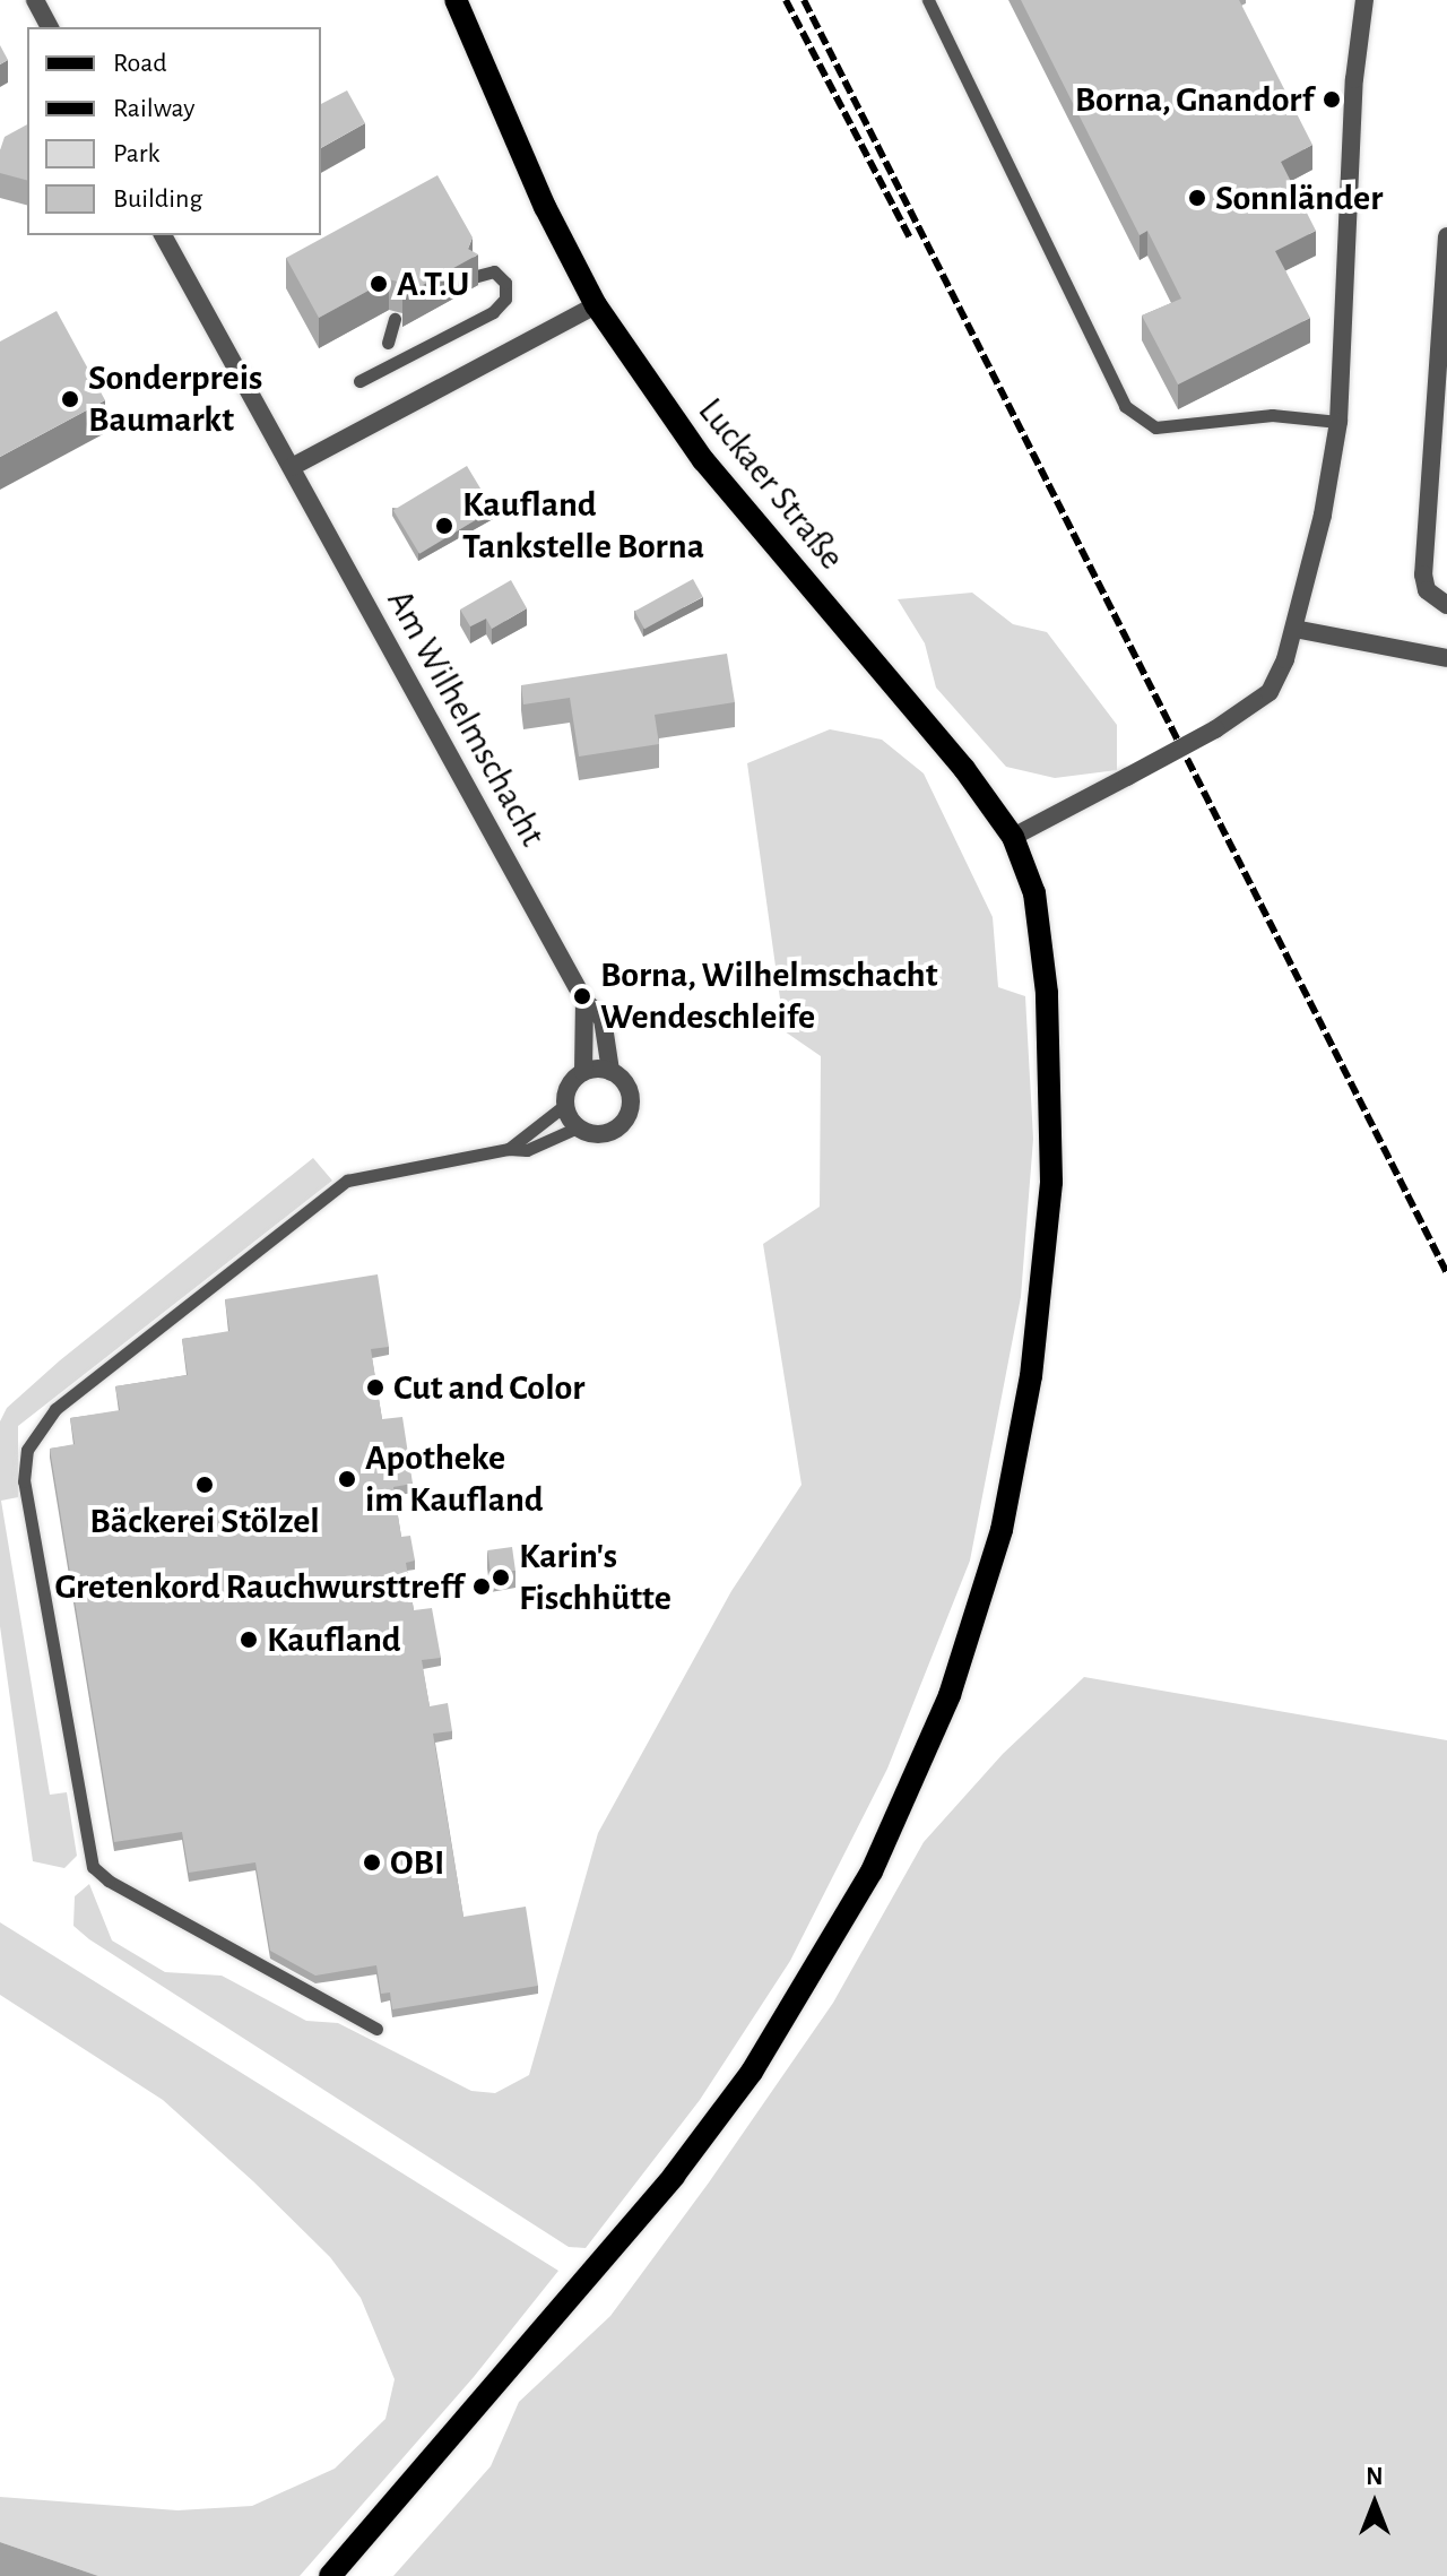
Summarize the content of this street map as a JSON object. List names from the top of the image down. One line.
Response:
{"streets":{"main road":["Luckaer Straße"],"street":["Am Wilhelmschacht"]},"places":["Borna, Gnandorf","Sonnländer","A.T.U","Sonderpreis Baumarkt","Kaufland Tankstelle Borna","Borna, Wilhelmschacht Wendeschleife","Cut and Color","Apotheke im Kaufland","Bäckerei Stölzel","Karin's Fischhütte","Gretenkord Rauchwursttreff","Kaufland","OBI"],"legend":["Road","Railway","Park","Building"],"north":"top"}
